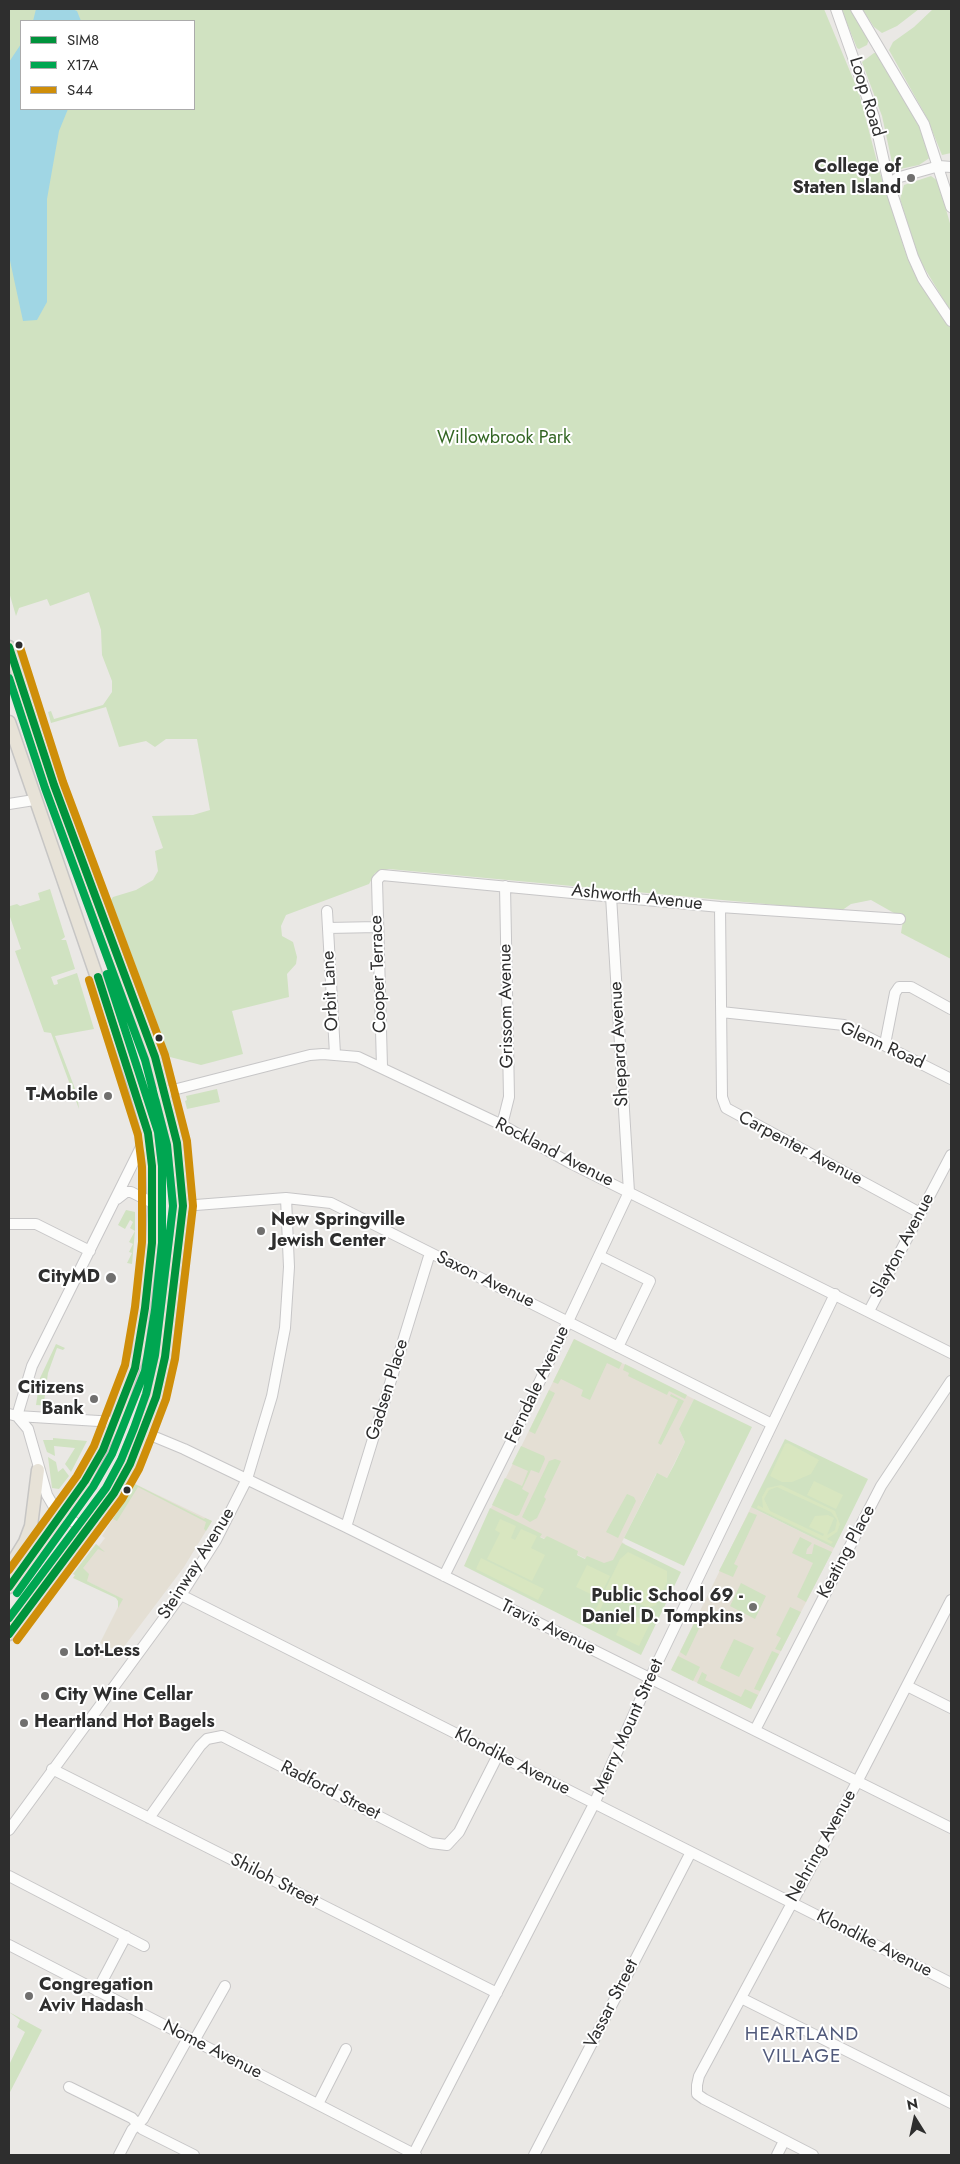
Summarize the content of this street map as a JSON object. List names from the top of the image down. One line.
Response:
{"streets":{"street":["Loop Road","Ashworth Avenue","Cooper Terrace","Orbit Lane","Grissom Avenue","Shepard Avenue","Glenn Road","Carpenter Avenue","Rockland Avenue","Slayton Avenue","Saxon Avenue","Ferndale Avenue","Gadsen Place","Keating Place","Steinway Avenue","Travis Avenue","Merry Mount Street","Klondike Avenue","Radford Street","Nehring Avenue","Shiloh Street","Vassar Street","Nome Avenue"]},"crossings":[["Ashworth Avenue","Cooper Terrace"],["Ashworth Avenue","Grissom Avenue"],["Ashworth Avenue","Shepard Avenue"],["Ashworth Avenue","Carpenter Avenue"],["Cooper Terrace","Orbit Lane"],["Cooper Terrace","Rockland Avenue"],["Orbit Lane","Rockland Avenue"],["Grissom Avenue","Rockland Avenue"],["Shepard Avenue","Rockland Avenue"],["Shepard Avenue","Ferndale Avenue"],["Glenn Road","Carpenter Avenue"],["Carpenter Avenue","Slayton Avenue"],["Rockland Avenue","Slayton Avenue"],["Rockland Avenue","Ferndale Avenue"],["Rockland Avenue","Merry Mount Street"],["Saxon Avenue","Ferndale Avenue"],["Saxon Avenue","Gadsen Place"],["Saxon Avenue","Steinway Avenue"],["Saxon Avenue","Merry Mount Street"],["Ferndale Avenue","Travis Avenue"],["Gadsen Place","Travis Avenue"],["Keating Place","Travis Avenue"],["Steinway Avenue","Travis Avenue"],["Steinway Avenue","Klondike Avenue"],["Steinway Avenue","Shiloh Street"],["Travis Avenue","Merry Mount Street"],["Travis Avenue","Nehring Avenue"],["Merry Mount Street","Klondike Avenue"],["Merry Mount Street","Shiloh Street"],["Merry Mount Street","Nome Avenue"],["Klondike Avenue","Radford Street"],["Klondike Avenue","Nehring Avenue"],["Klondike Avenue","Vassar Street"],["Radford Street","Shiloh Street"]],"districts":["HEARTLAND VILLAGE"],"parks":["Willowbrook Park"],"places":["College of Staten Island","T-Mobile","New Springville Jewish Center","CityMD","Citizens Bank","Public School 69 - Daniel D. Tompkins","Lot-Less","City Wine Cellar","Heartland Hot Bagels","Congregation Aviv Hadash"],"lines":["transit line S44","transit line SIM8","transit line X17A"],"legend":["SIM8","X17A","S44"],"north":"top"}
